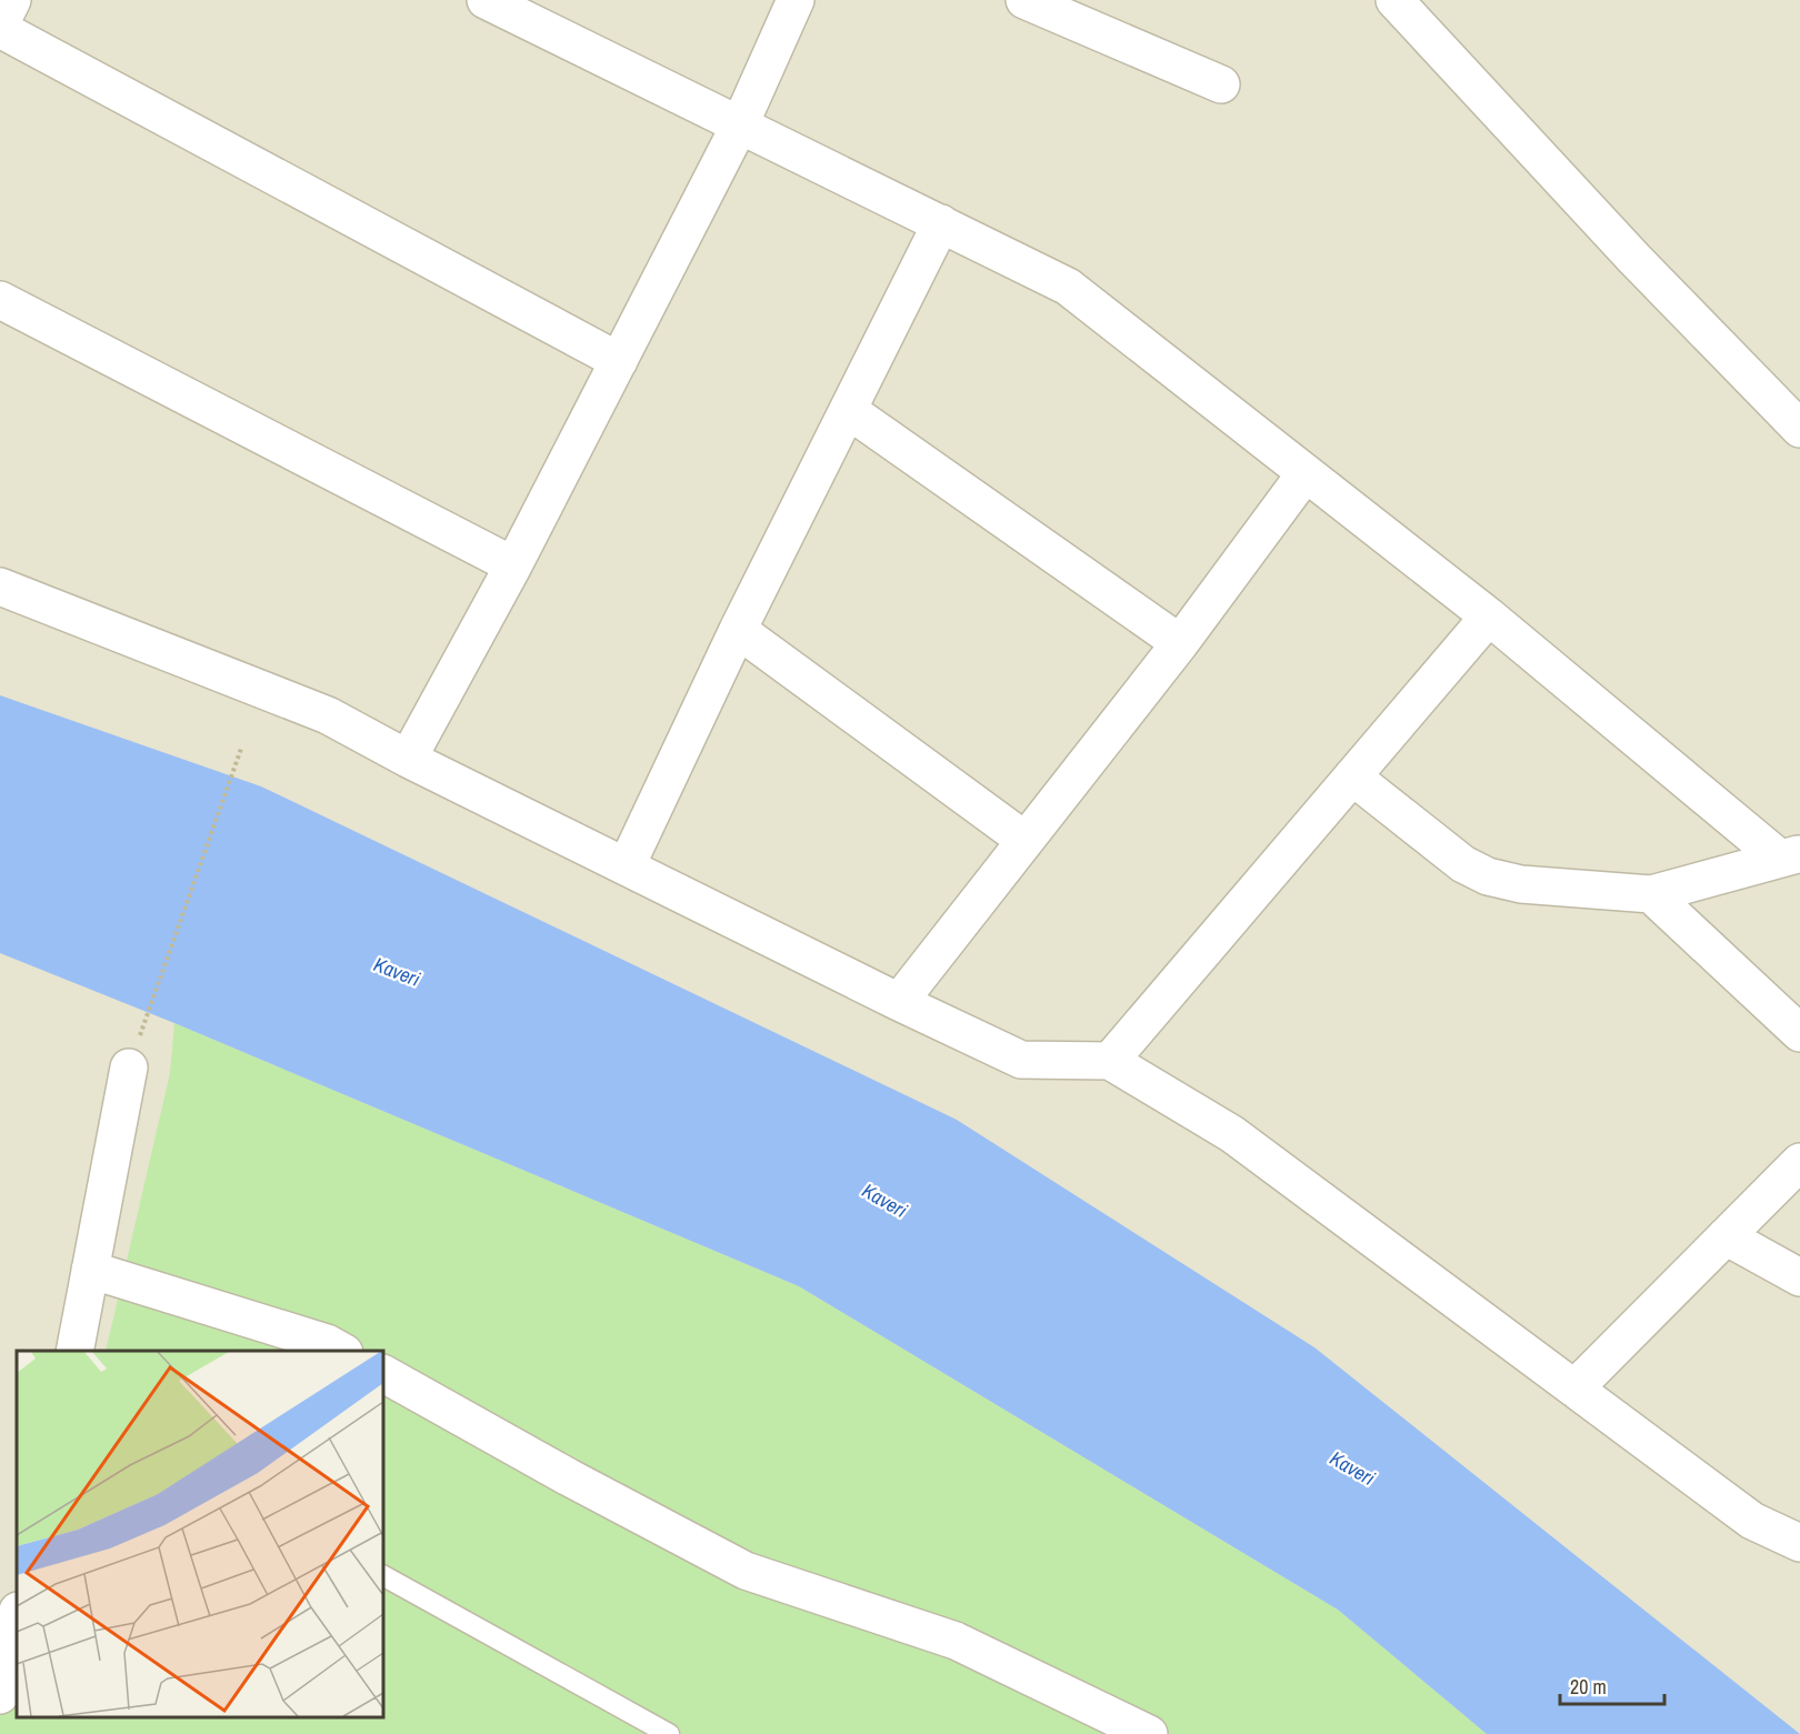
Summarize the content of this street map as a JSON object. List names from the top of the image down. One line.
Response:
{"water":["Kaveri"],"scale_bar":"20 m"}
